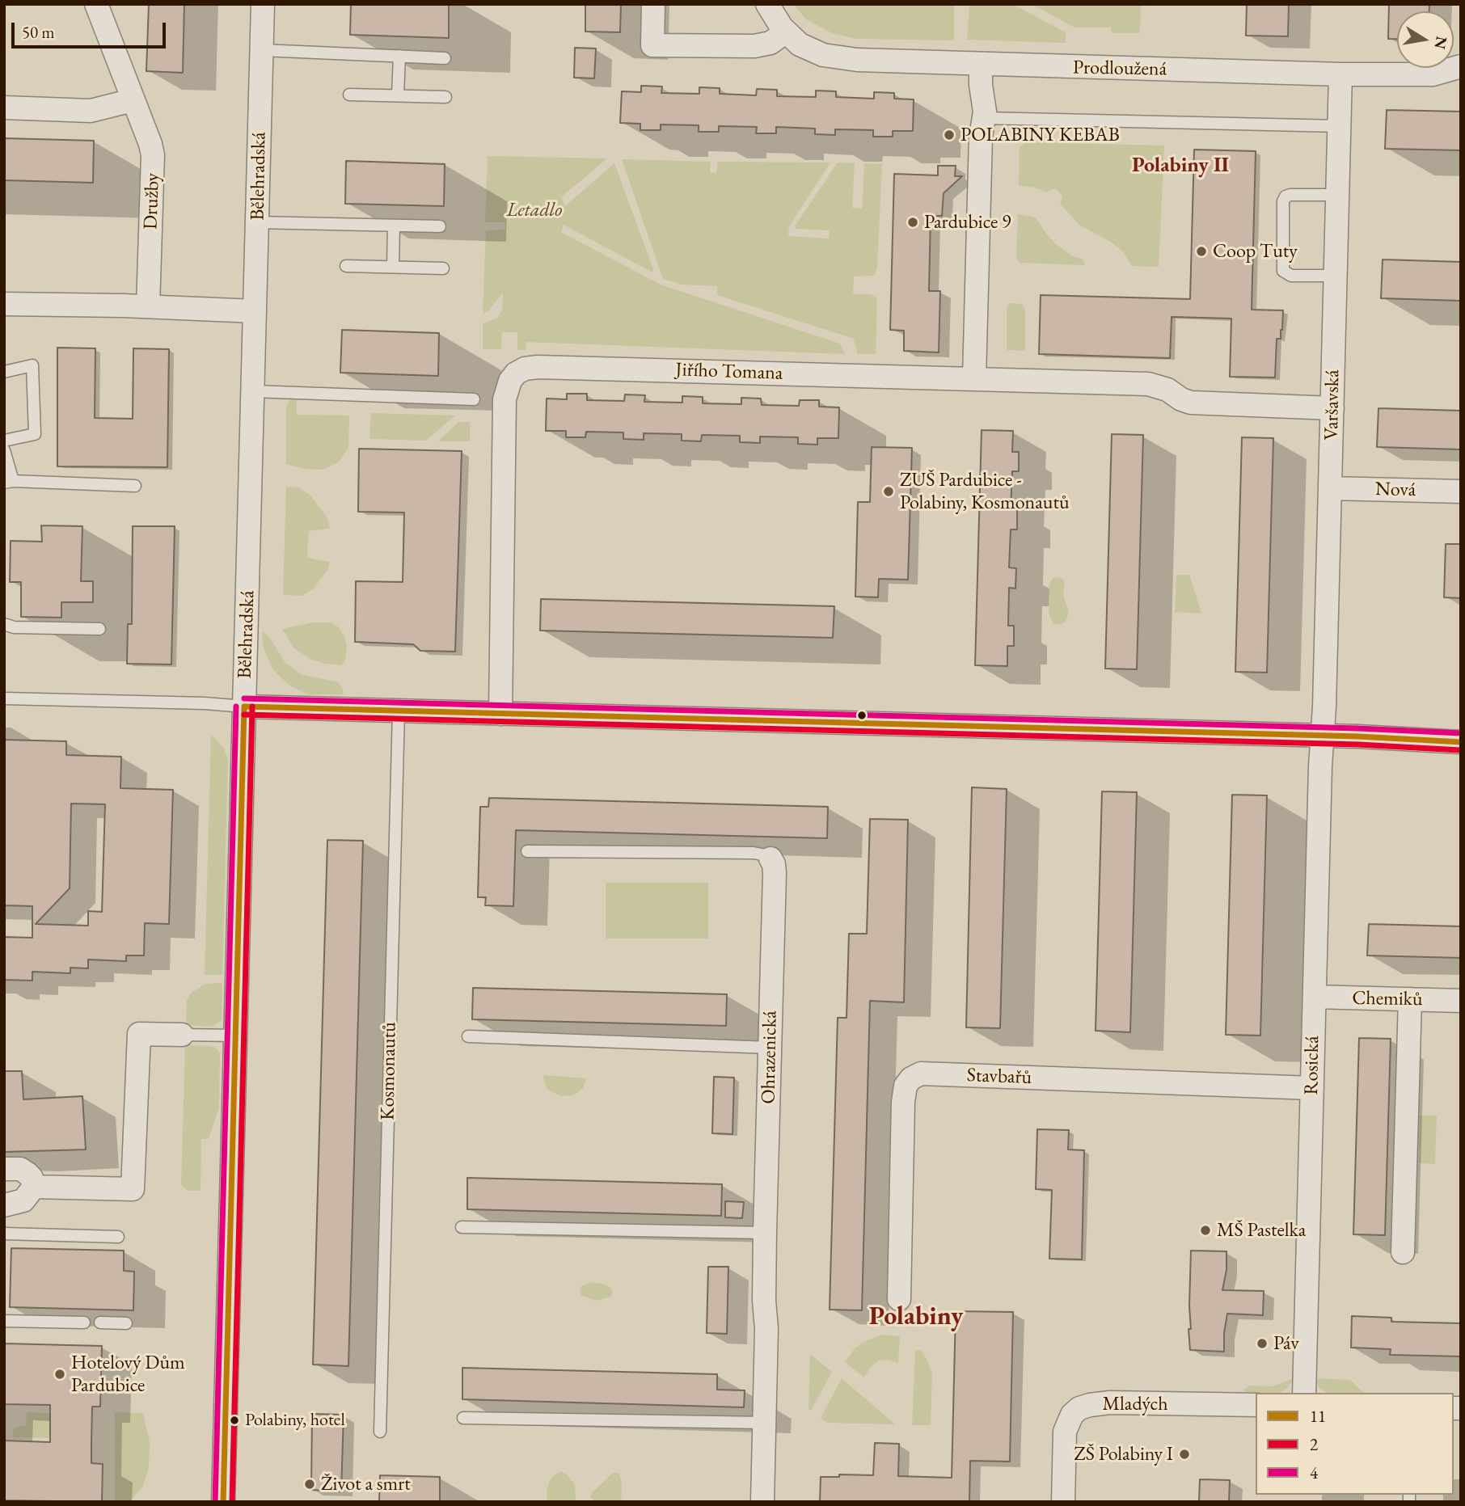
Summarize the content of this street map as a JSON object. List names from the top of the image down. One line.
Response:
{"streets":{"street":["Prodloužená","Bělehradská","Družby","Jiřího Tomana","Varšavská","Nová","Chemiků","Ohrazenická","Rosická","Stavbařů","Mladých"],"lane":["Kosmonautů"]},"crossings":[["Prodloužená","Varšavská"],["Jiřího Tomana","Varšavská"],["Varšavská","Nová"],["Varšavská","Rosická"],["Chemiků","Rosická"],["Rosická","Stavbařů"]],"districts":["Polabiny II","Polabiny"],"parks":["Letadlo"],"places":["POLABINY KEBAB","Pardubice 9","Coop Tuty","ZUŠ Pardubice - Polabiny, Kosmonautů","MŠ Pastelka","Páv","Hotelový Dům Pardubice","Polabiny, hotel","ZŠ Polabiny I","Život a smrt"],"lines":["transit line 4","transit line 11","transit line 2"],"legend":["11","2","4"],"scale_bar":"50 m","north":"right"}
